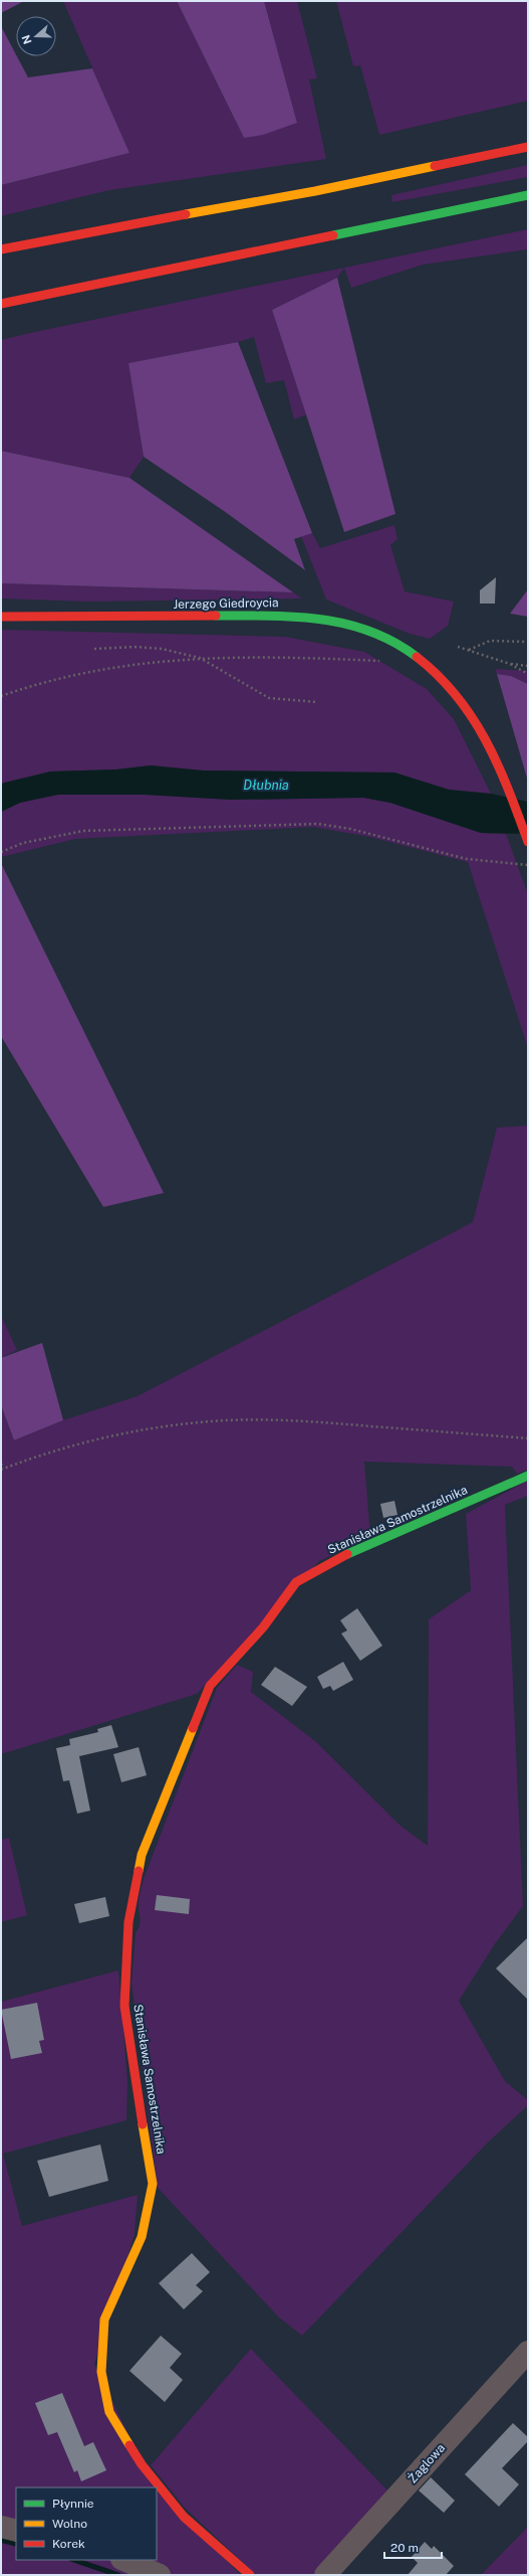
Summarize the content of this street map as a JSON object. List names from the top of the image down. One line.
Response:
{"streets":{"main road":["Jerzego Giedroycia","Stanisława Samostrzelnika"],"street":["Żaglowa"]},"water":["Dłubnia"],"legend":["Płynnie","Wolno","Korek"],"scale_bar":"20 m","north":"left"}
